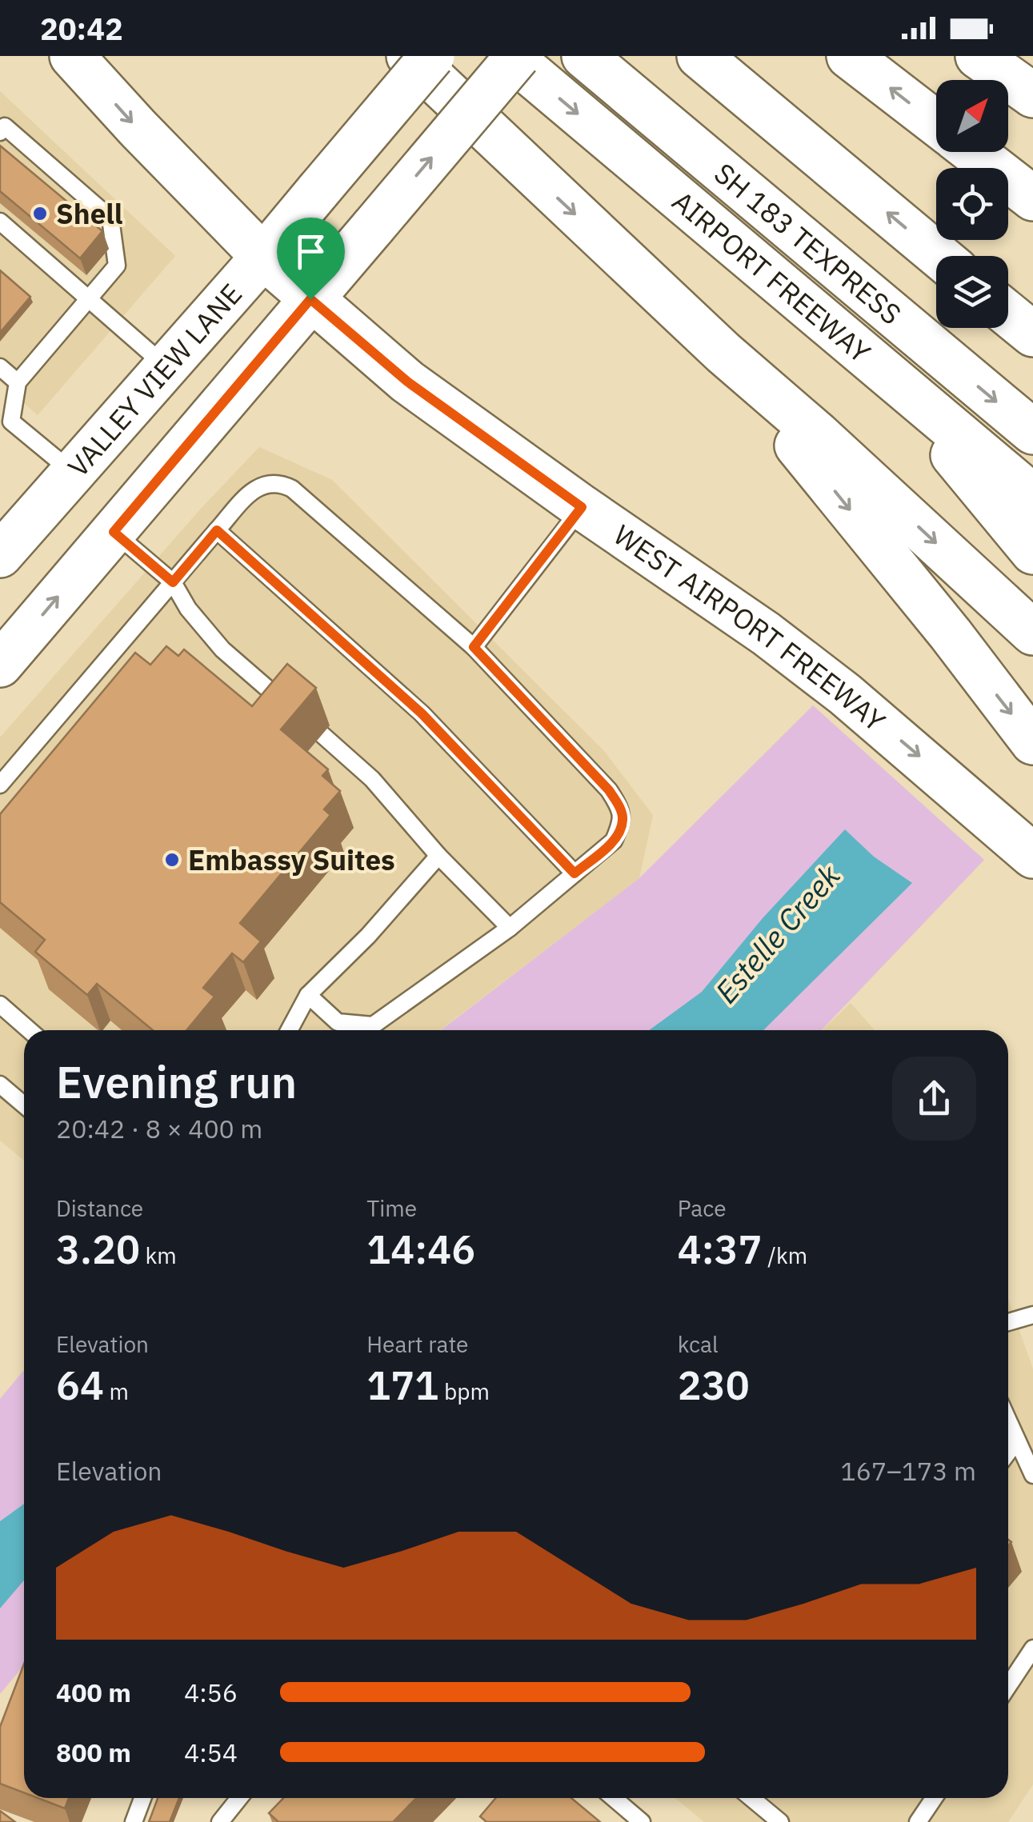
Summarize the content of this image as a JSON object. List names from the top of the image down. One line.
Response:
{"streets":{"main road":["SH 183 TEXPRESS","AIRPORT FREEWAY","VALLEY VIEW LANE","WEST AIRPORT FREEWAY"]},"crossings":[["VALLEY VIEW LANE","WEST AIRPORT FREEWAY"]],"water":["Estelle Creek"],"places":["Shell","Embassy Suites"],"north":"top right","page":{"status":"20:42","heading":["Evening run","20:42 · 8 × 400 m"],"stats":[["Distance","3.20 km"],["Time","14:46"],["Pace","4:37 /km"],["Elevation","64 m"],["Heart rate","171 bpm"],["kcal","230"]],"chart":["Elevation","167–173 m"],"list":[{"name":"400 m","note":"4:56"},{"name":"800 m","note":"4:54"}]}}
